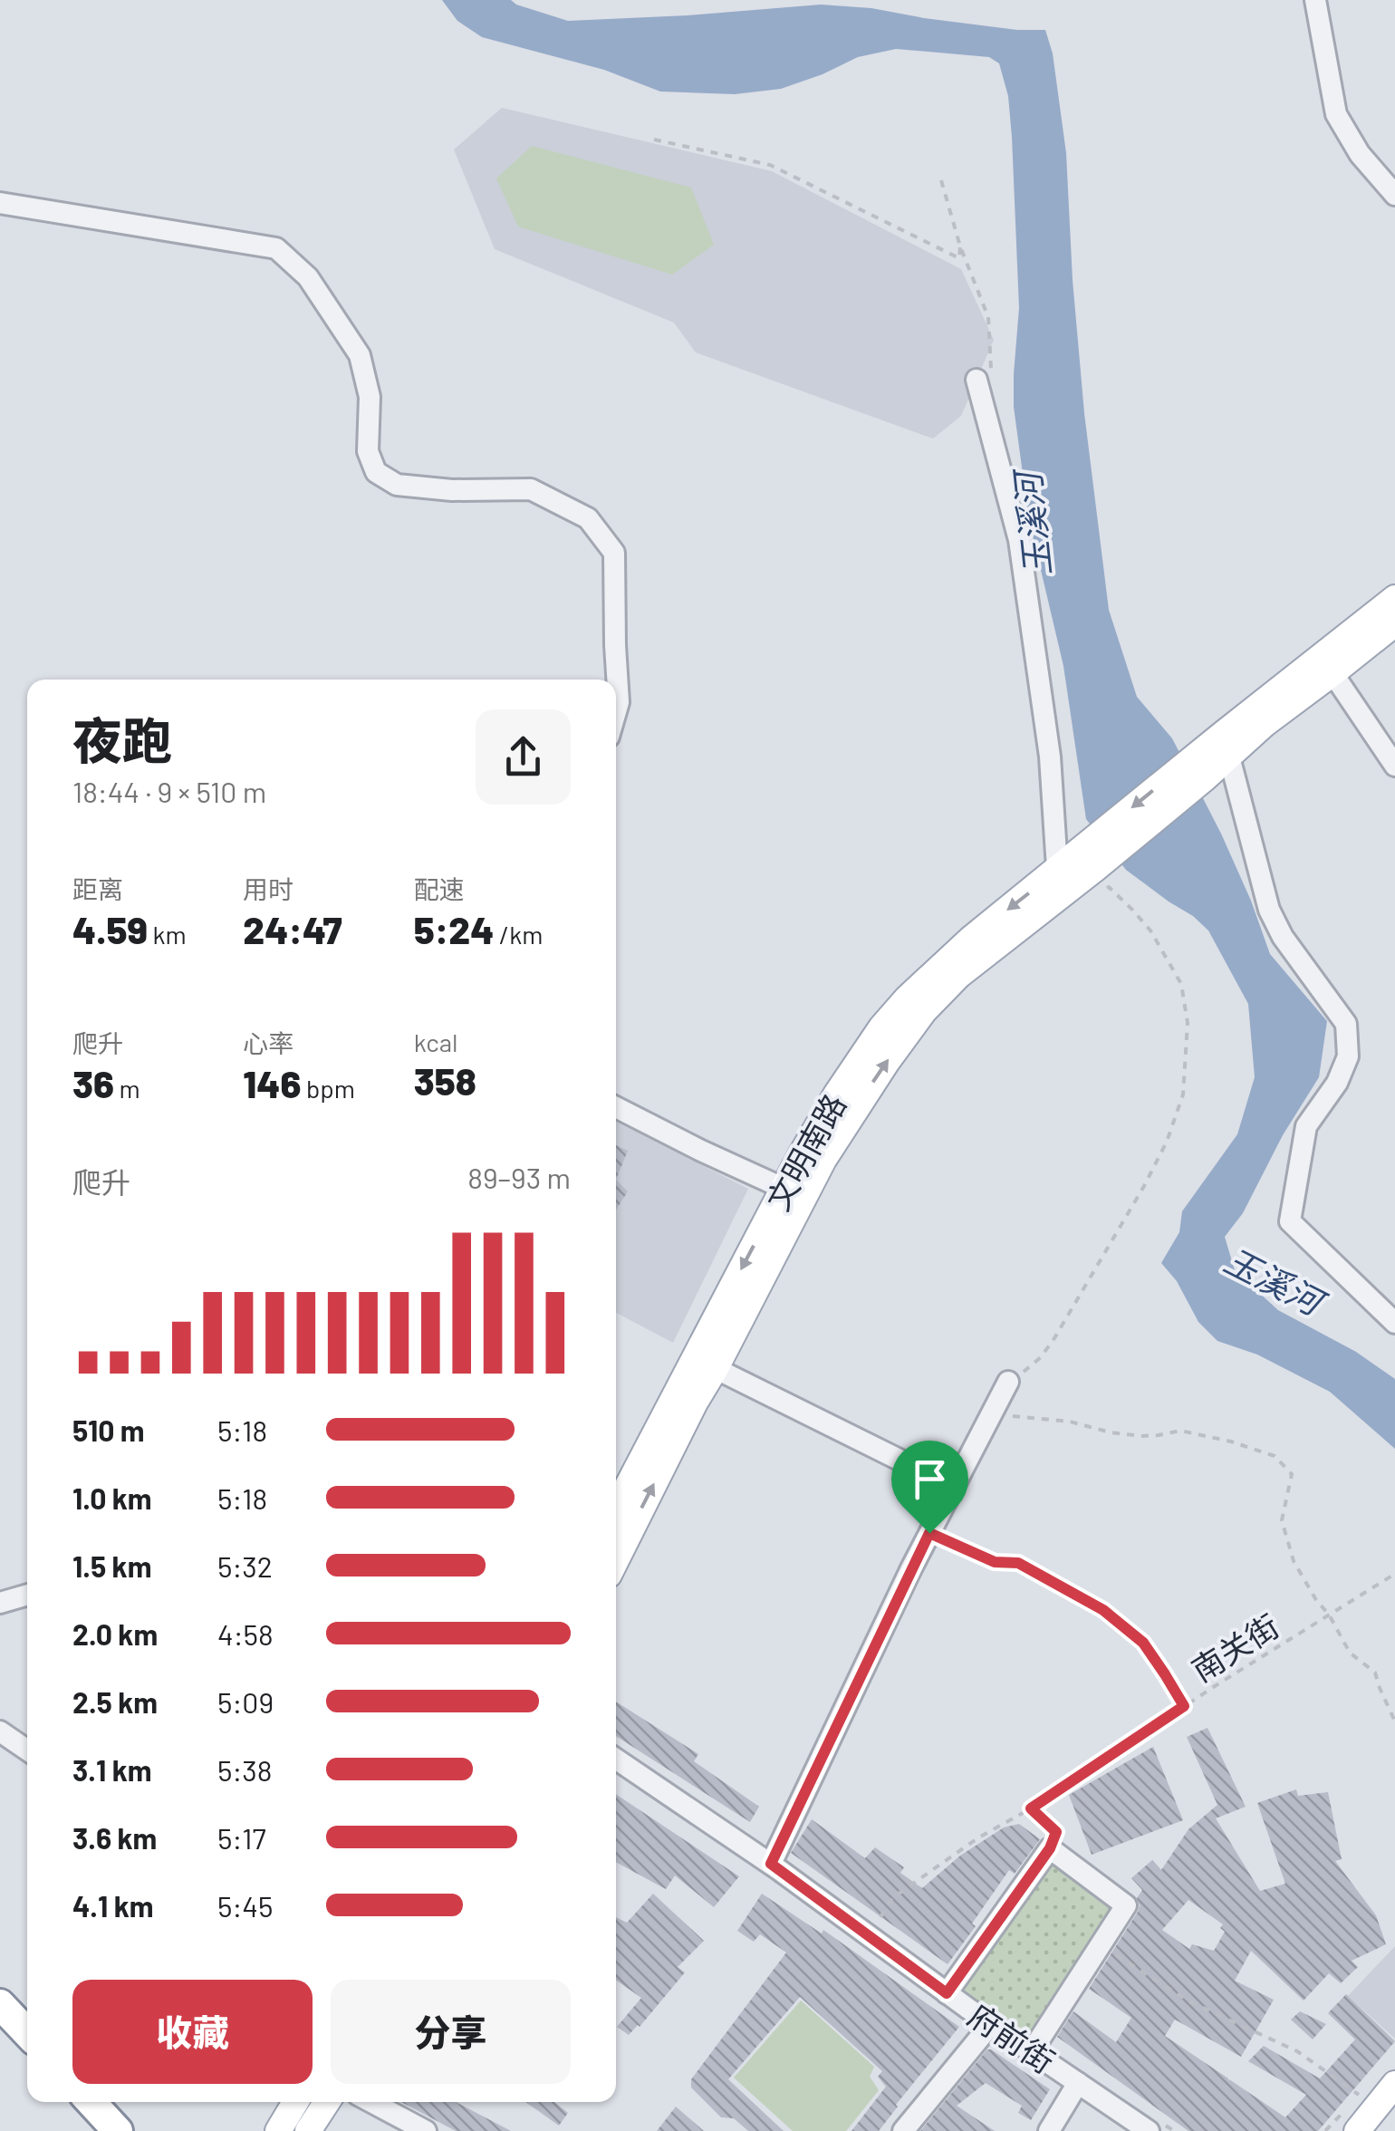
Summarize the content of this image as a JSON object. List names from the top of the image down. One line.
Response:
{"streets":{"main road":["文明南路"],"street":["府前街"],"path":["南关街"]},"water":["玉溪河"],"page":{"heading":["夜跑","18:44 · 9 × 510 m"],"stats":[["距离","4.59 km"],["用时","24:47"],["配速","5:24 /km"],["爬升","36 m"],["心率","146 bpm"],["kcal","358"]],"chart":["爬升","89–93 m"],"list":[{"name":"510 m","note":"5:18"},{"name":"1.0 km","note":"5:18"},{"name":"1.5 km","note":"5:32"},{"name":"2.0 km","note":"4:58"},{"name":"2.5 km","note":"5:09"},{"name":"3.1 km","note":"5:38"},{"name":"3.6 km","note":"5:17"},{"name":"4.1 km","note":"5:45"}],"buttons":["收藏","分享"]}}
